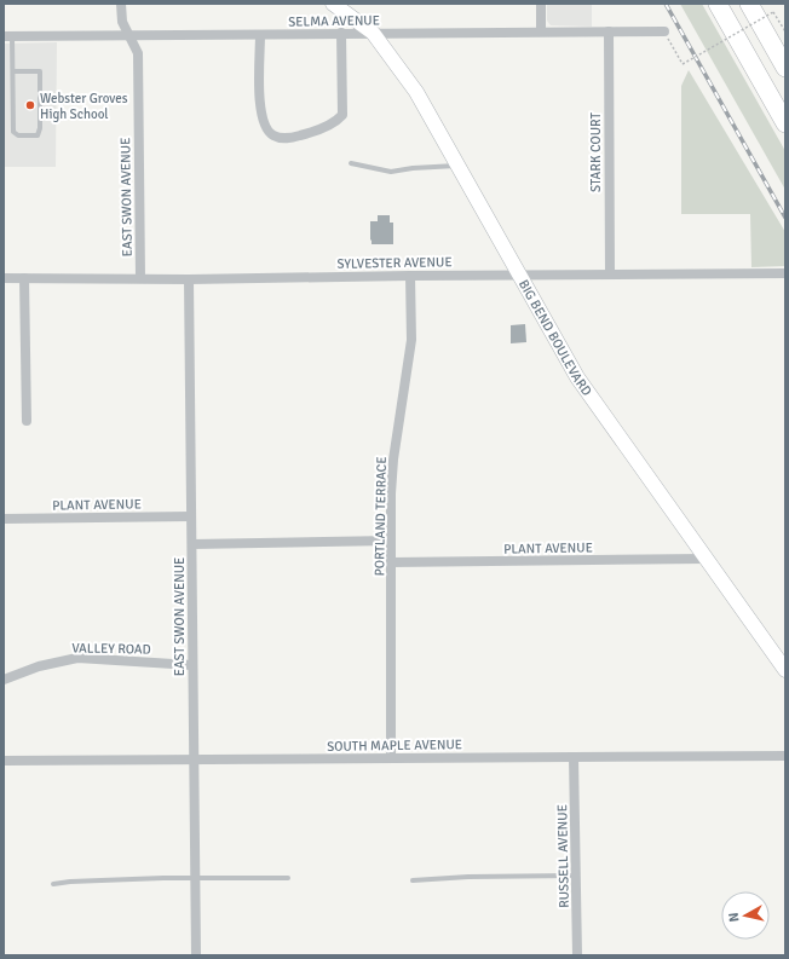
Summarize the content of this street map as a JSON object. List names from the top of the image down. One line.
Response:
{"streets":{"main road":["BIG BEND BOULEVARD"],"street":["SELMA AVENUE","STARK COURT","EAST SWON AVENUE","SYLVESTER AVENUE","PLANT AVENUE","PORTLAND TERRACE","VALLEY ROAD","SOUTH MAPLE AVENUE","RUSSELL AVENUE"]},"crossings":[["SELMA AVENUE","STARK COURT"],["SELMA AVENUE","EAST SWON AVENUE"],["SELMA AVENUE","BIG BEND BOULEVARD"],["STARK COURT","SYLVESTER AVENUE"],["EAST SWON AVENUE","SYLVESTER AVENUE"],["EAST SWON AVENUE","PLANT AVENUE"],["EAST SWON AVENUE","VALLEY ROAD"],["EAST SWON AVENUE","SOUTH MAPLE AVENUE"],["SYLVESTER AVENUE","BIG BEND BOULEVARD"],["SYLVESTER AVENUE","PORTLAND TERRACE"],["BIG BEND BOULEVARD","PLANT AVENUE"],["PLANT AVENUE","PORTLAND TERRACE"],["PORTLAND TERRACE","SOUTH MAPLE AVENUE"],["SOUTH MAPLE AVENUE","RUSSELL AVENUE"]],"places":["Webster Groves High School"],"north":"left"}
